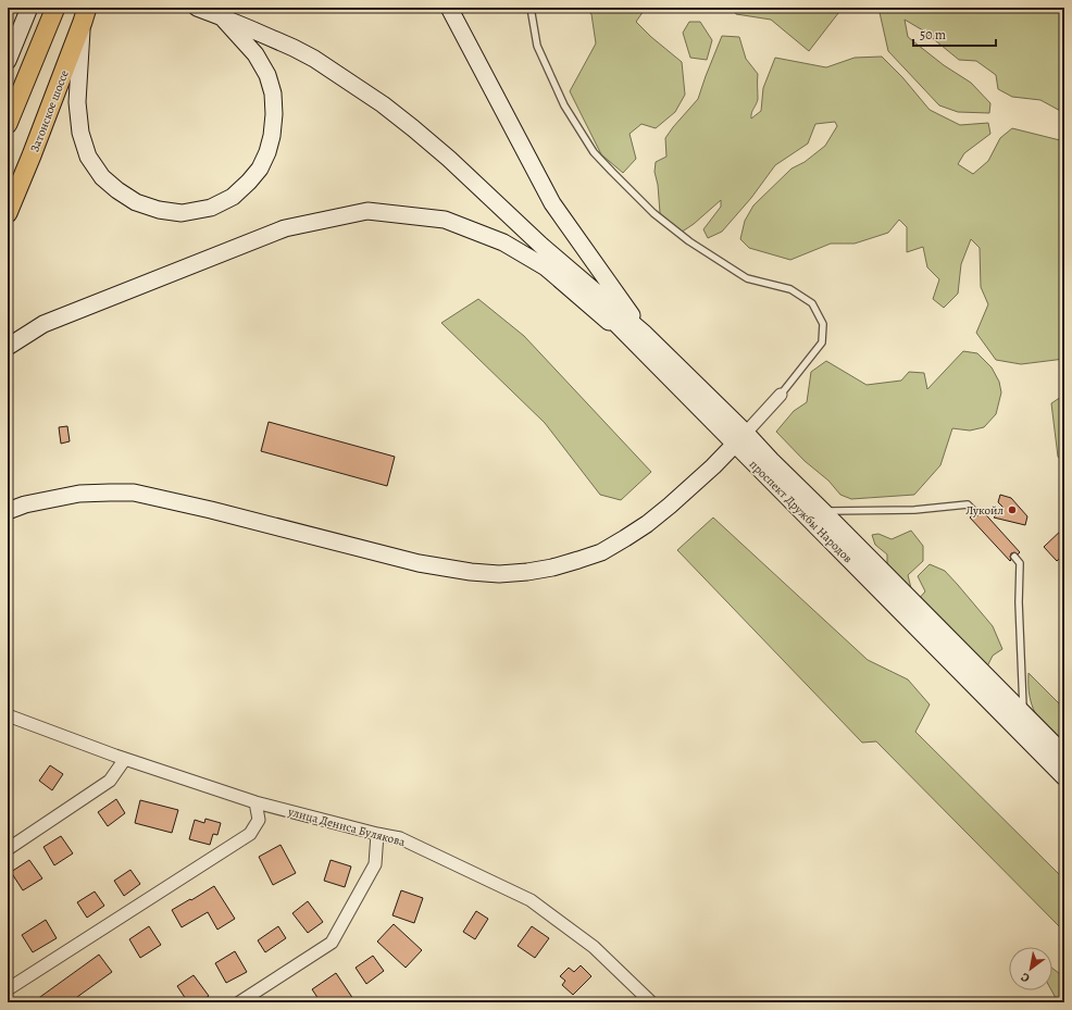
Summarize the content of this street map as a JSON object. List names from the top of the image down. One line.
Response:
{"streets":{"main road":["Затонское шоссе","проспект Дружбы Народов"],"street":["улица Дениса Булякова"]},"places":["Лукойл"],"scale_bar":"50 m","north":"bottom left"}
